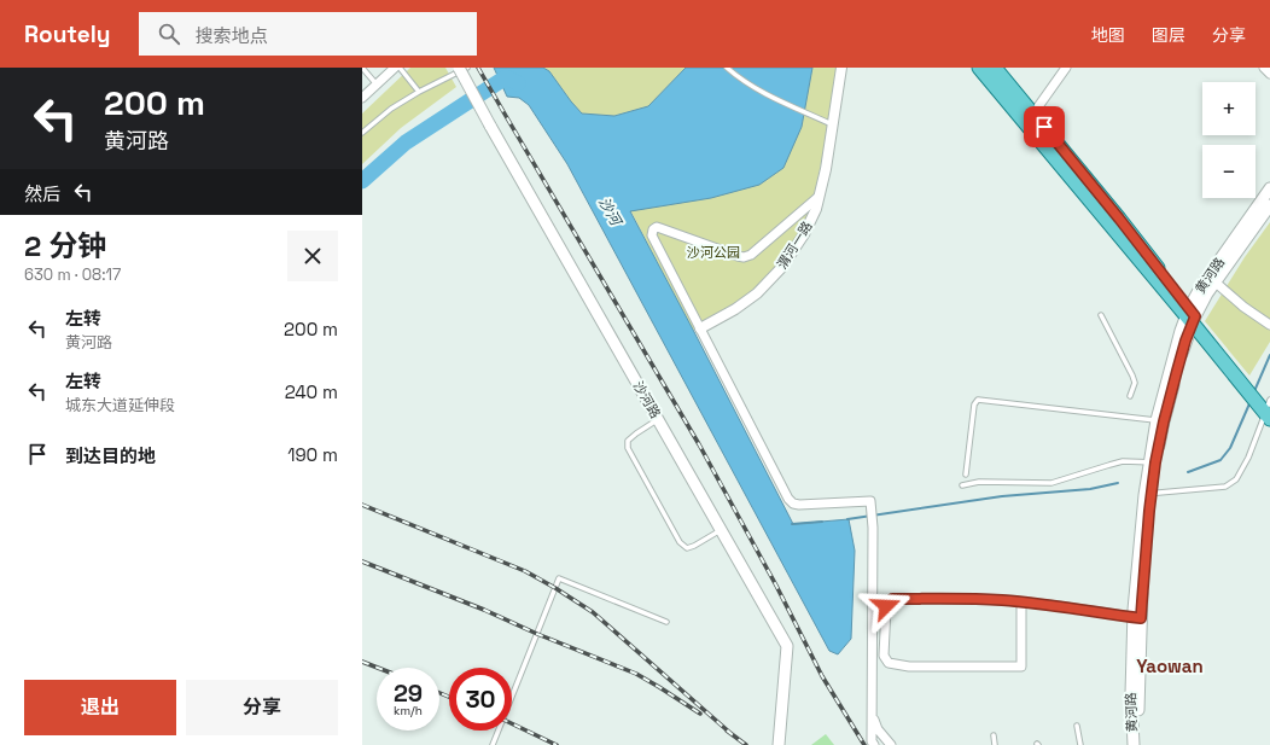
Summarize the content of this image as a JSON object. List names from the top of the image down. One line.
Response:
{"streets":{"main road":["黄河路","沙河路"],"street":["渭河一路"]},"districts":["Yaowan"],"water":["沙河"],"parks":["沙河公园"],"page":{"header":"Routely","search":"搜索地点","nav":["地图","图层","分享"],"turn":["200 m","黄河路"],"map_buttons":["+","−"],"then":"然后","heading":["2 分钟","630 m · 08:17"],"list":[{"name":"左转","note":"黄河路","value":"200 m"},{"name":"左转","note":"城东大道延伸段","value":"240 m"},{"name":"到达目的地","value":"190 m"}],"speed":"29 km/h","limit":"30","buttons":["退出","分享"]}}
